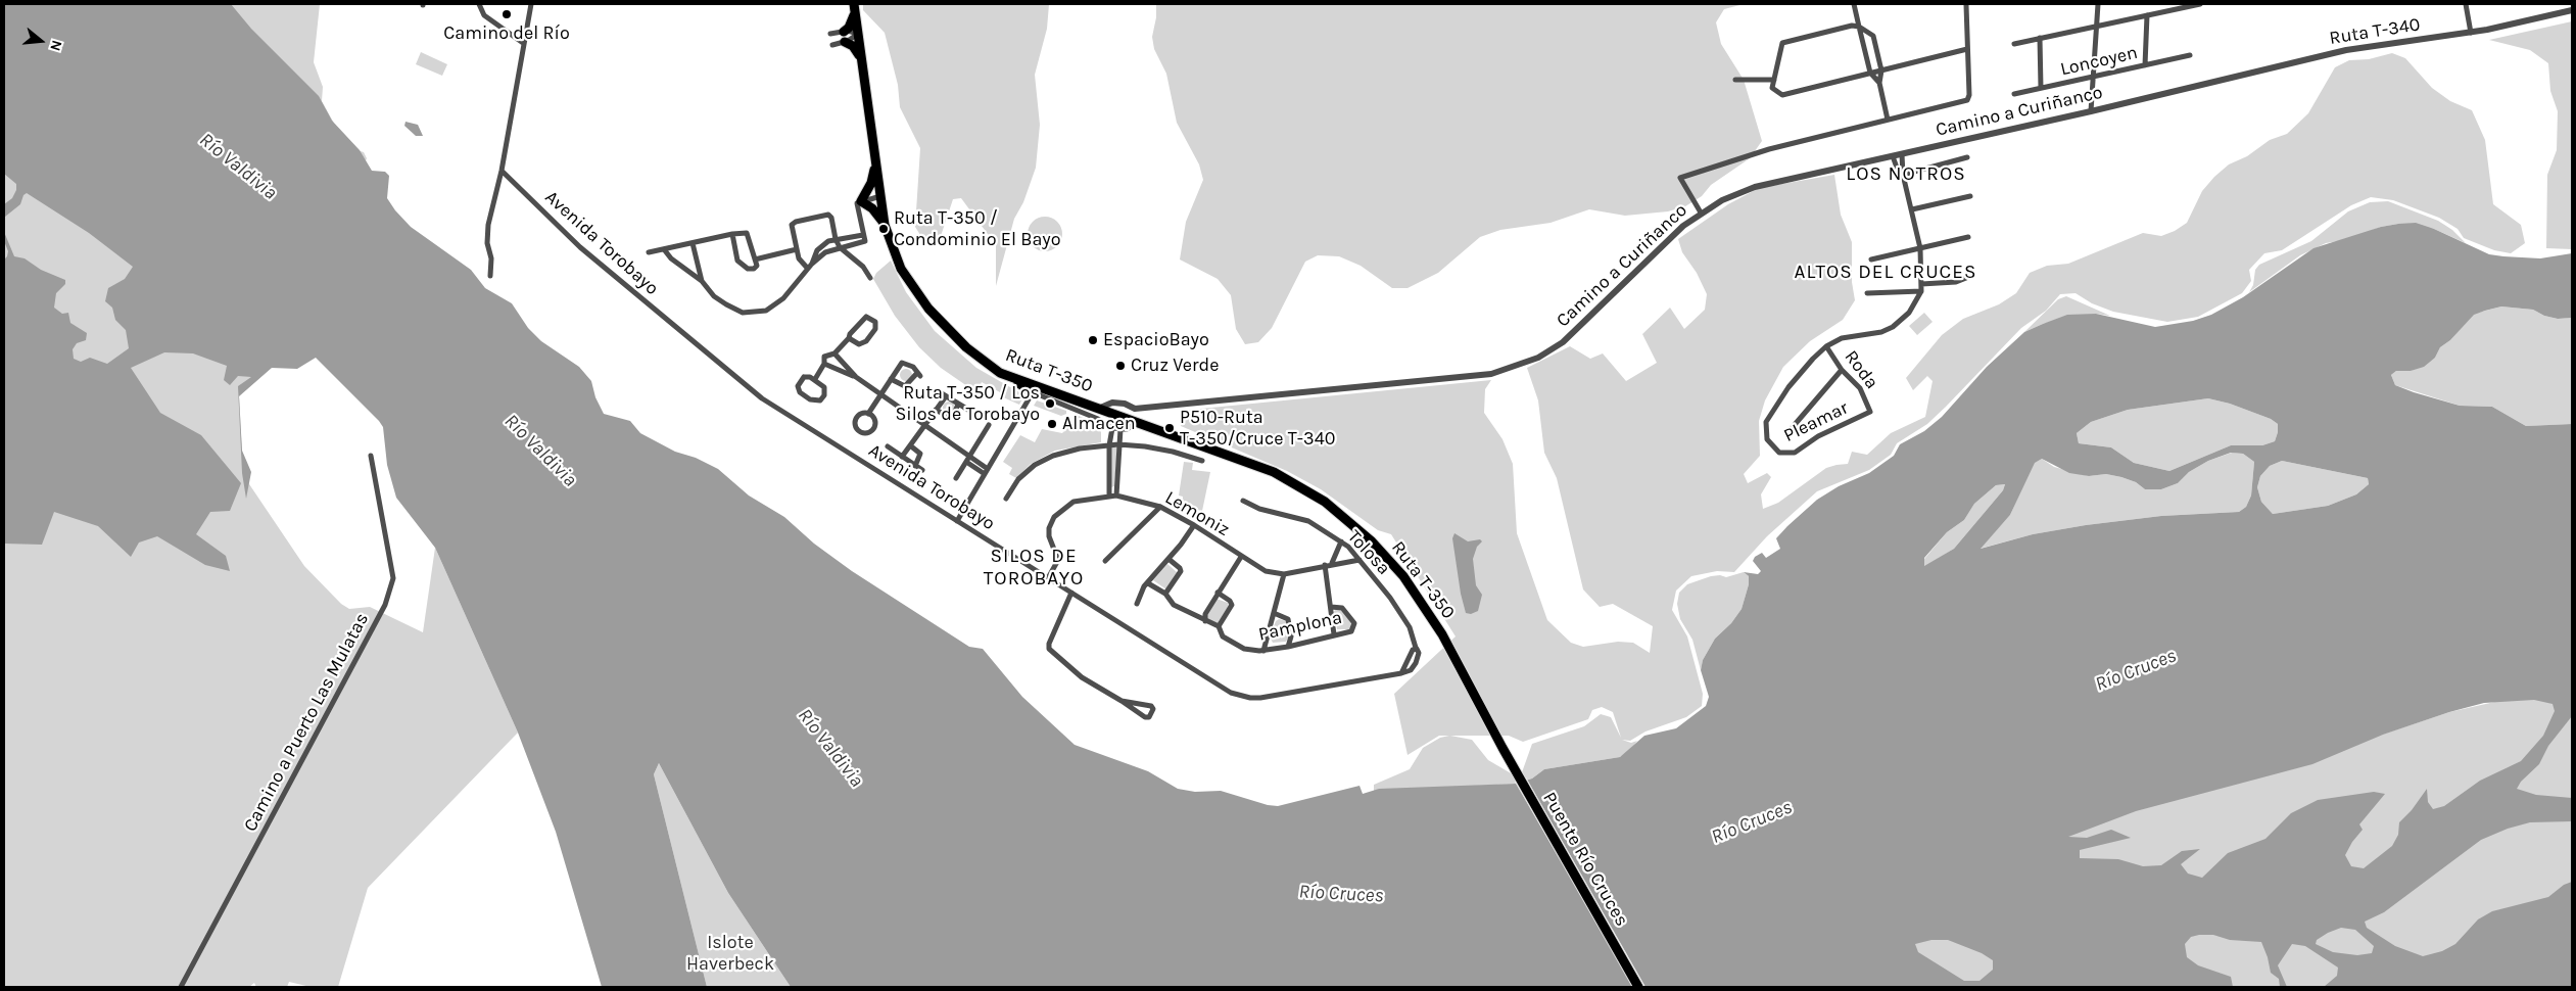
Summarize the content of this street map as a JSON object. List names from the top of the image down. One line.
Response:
{"streets":{"main road":["Ruta T-350","Puente Río Cruces"],"street":["Ruta T-340","Loncoyen","Camino a Curiñanco","Avenida Torobayo","Roda","Pleamar","Lemoniz","Tolosa","Pamplona","Camino a Puerto Las Mulatas"]},"crossings":[["Ruta T-340","Camino a Curiñanco"],["Camino a Curiñanco","Ruta T-350"],["Avenida Torobayo","Lemoniz"],["Avenida Torobayo","Tolosa"],["Roda","Pleamar"],["Ruta T-350","Puente Río Cruces"],["Lemoniz","Tolosa"]],"districts":["LOS NOTROS","ALTOS DEL CRUCES","SILOS DE TOROBAYO"],"water":["Río Valdivia","Río Cruces"],"parks":["Islote Haverbeck"],"places":["Camino del Río","Ruta T-350 / Condominio El Bayo","EspacioBayo","Cruz Verde","Ruta T-350 / Los Silos de Torobayo","Almacen","P510-Ruta T-350/Cruce T-340"],"north":"right"}
